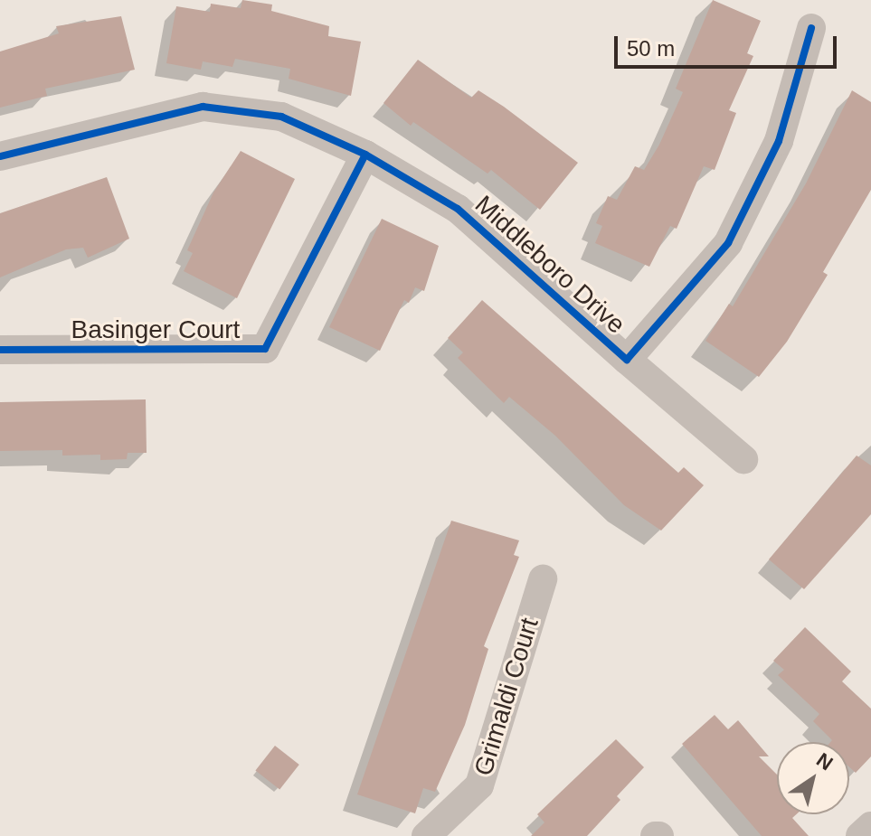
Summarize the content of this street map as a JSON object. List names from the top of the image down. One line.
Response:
{"streets":{"street":["Middleboro Drive","Basinger Court","Grimaldi Court"]},"crossings":[["Middleboro Drive","Basinger Court"]],"scale_bar":"50 m","north":"top right"}
